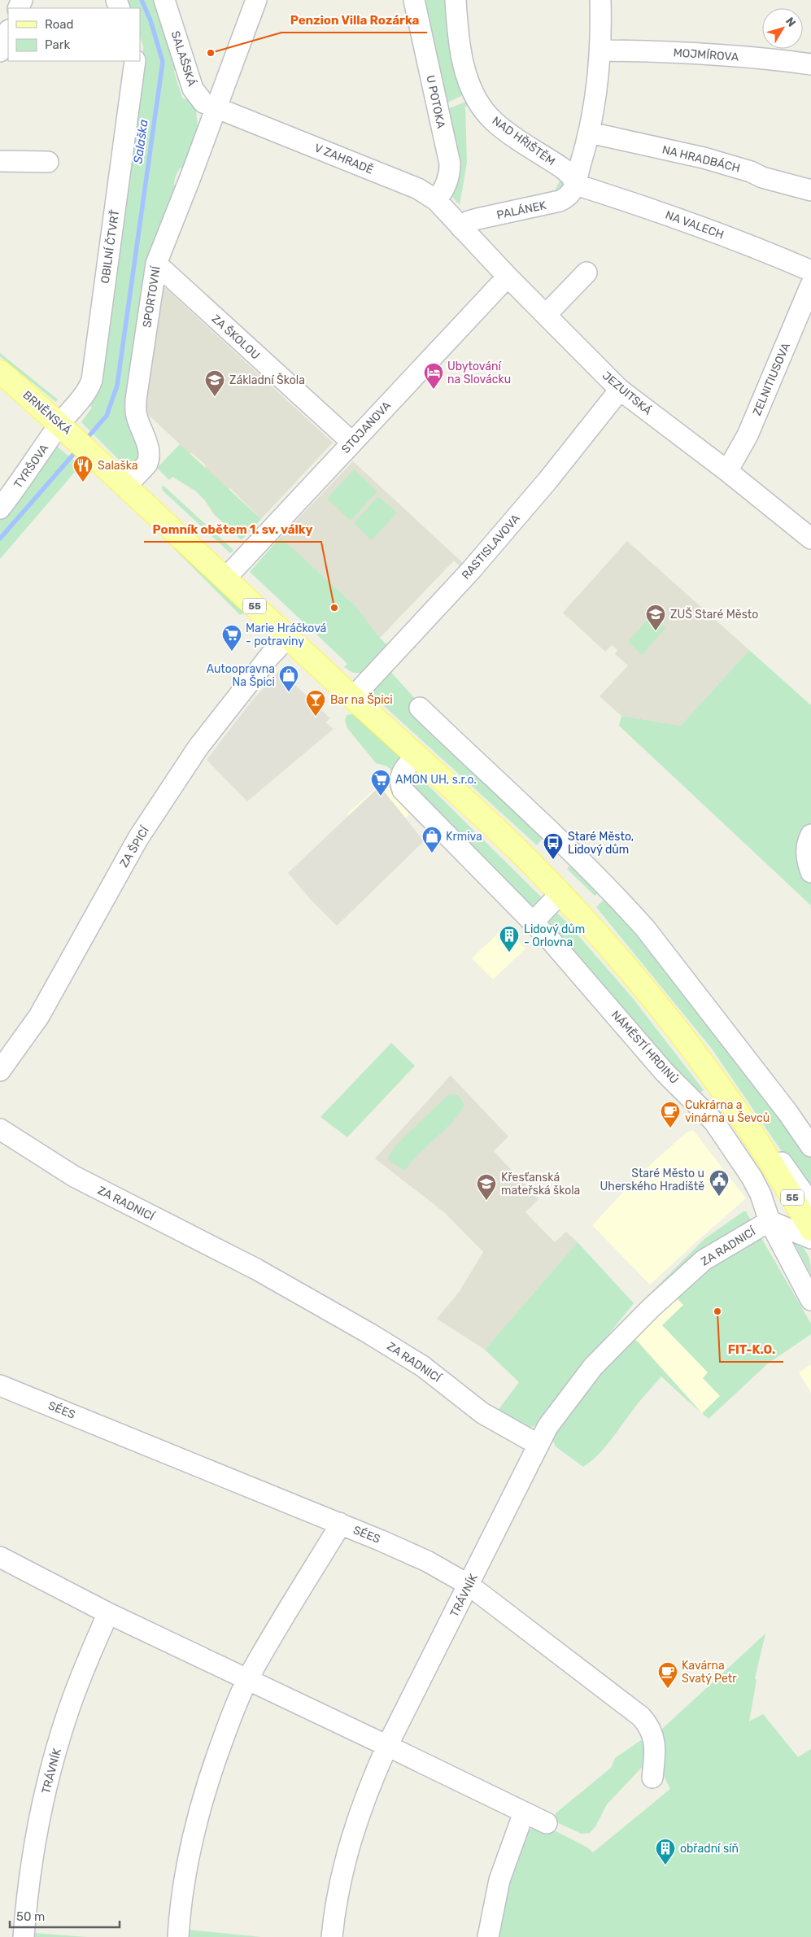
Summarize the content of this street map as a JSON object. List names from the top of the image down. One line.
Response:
{"streets":{"main road":["BRNĚNSKÁ","55"],"street":["MOJMÍROVA","SALAŠSKÁ","U POTOKA","NAD HŘIŠTĚM","V ZAHRADĚ","NA HRADBÁCH","PALÁNEK","NA VALECH","OBILNÍ ČTVRŤ","SPORTOVNÍ","ZA ŠKOLOU","ZELNITIUSOVA","JEZUITSKÁ","STOJANOVA","TYRŠOVA","RASTISLAVOVA","ZA ŠPICÍ","NÁMĚSTÍ HRDINŮ","ZA RADNICÍ","SÉES","TRÁVNÍK"]},"crossings":[["SALAŠSKÁ","V ZAHRADĚ"],["SALAŠSKÁ","SPORTOVNÍ"],["U POTOKA","V ZAHRADĚ"],["NAD HŘIŠTĚM","PALÁNEK"],["NAD HŘIŠTĚM","NA VALECH"],["V ZAHRADĚ","PALÁNEK"],["V ZAHRADĚ","SPORTOVNÍ"],["V ZAHRADĚ","JEZUITSKÁ"],["PALÁNEK","NA VALECH"],["PALÁNEK","JEZUITSKÁ"],["OBILNÍ ČTVRŤ","BRNĚNSKÁ"],["OBILNÍ ČTVRŤ","TYRŠOVA"],["SPORTOVNÍ","ZA ŠKOLOU"],["SPORTOVNÍ","BRNĚNSKÁ"],["SPORTOVNÍ","55"],["ZA ŠKOLOU","STOJANOVA"],["ZELNITIUSOVA","JEZUITSKÁ"],["JEZUITSKÁ","STOJANOVA"],["JEZUITSKÁ","RASTISLAVOVA"],["BRNĚNSKÁ","TYRŠOVA"],["BRNĚNSKÁ","55"],["STOJANOVA","55"],["RASTISLAVOVA","55"],["55","ZA ŠPICÍ"],["55","NÁMĚSTÍ HRDINŮ"],["NÁMĚSTÍ HRDINŮ","ZA RADNICÍ"],["ZA RADNICÍ","TRÁVNÍK"],["SÉES","TRÁVNÍK"]],"water":["Salaška"],"places":{"other":["Penzion Villa Rozárka","Pomník obětem 1. sv. války","FIT-K.O."],"hotel":["Ubytování na Slovácku"],"school or university":["Základní Škola","ZUŠ Staré Město","Křesťanská mateřská škola"],"restaurant":["Salaška"],"supermarket":["Marie Hráčková - potraviny","AMON UH, s.r.o."],"shop":["Autoopravna Na Špici","Krmiva"],"bar":["Bar na Špici"],"bus stop":["Staré Město, Lidový dům"],"building":["Lidový dům - Orlovna","obřadní síň"],"cafe":["Cukrárna a vinárna u Ševců","Kavárna Svatý Petr"],"public building":["Staré Město u Uherského Hradiště"]},"legend":["Road","Park"],"scale_bar":"50 m","north":"top right"}
